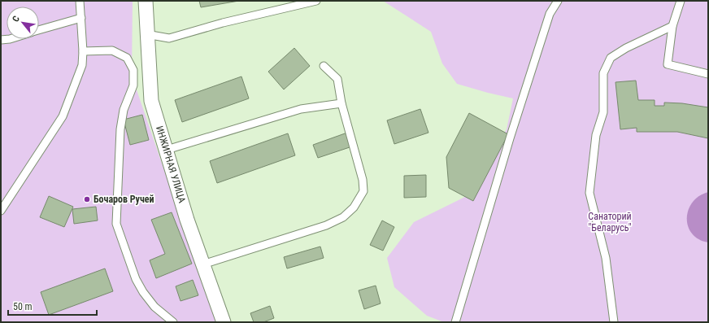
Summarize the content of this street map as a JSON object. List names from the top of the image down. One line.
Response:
{"streets":{"street":["ИНЖИРНАЯ УЛИЦА"]},"parks":["Санаторий \"Беларусь\""],"places":["Бочаров Ручей"],"scale_bar":"50 m","north":"top left"}
